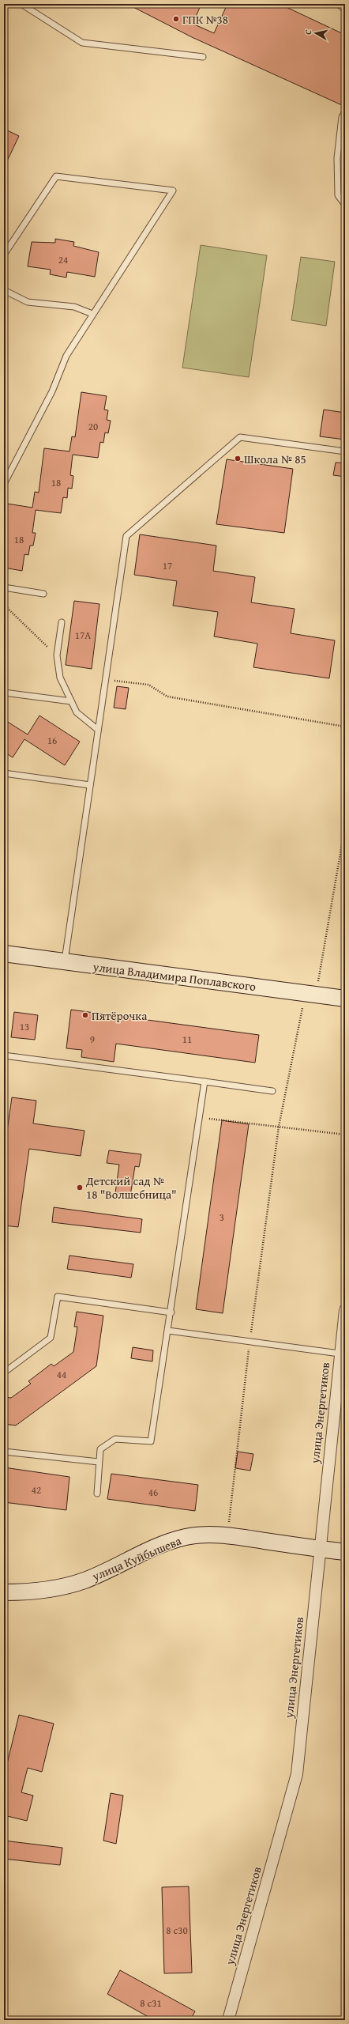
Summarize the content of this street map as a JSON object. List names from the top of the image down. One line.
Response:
{"streets":{"main road":["улица Владимира Поплавского","улица Куйбышева"],"street":["улица Энергетиков"]},"crossings":[["улица Энергетиков","улица Куйбышева"]],"places":["ГПК №38","Школа № 85","Пятёрочка","Детский сад № 18 \"Волшебница\""],"house_numbers":["24","20","18","18","17","17А","16","13","9","11","3","44","42","46","8 с30","8 с31"],"north":"left"}
